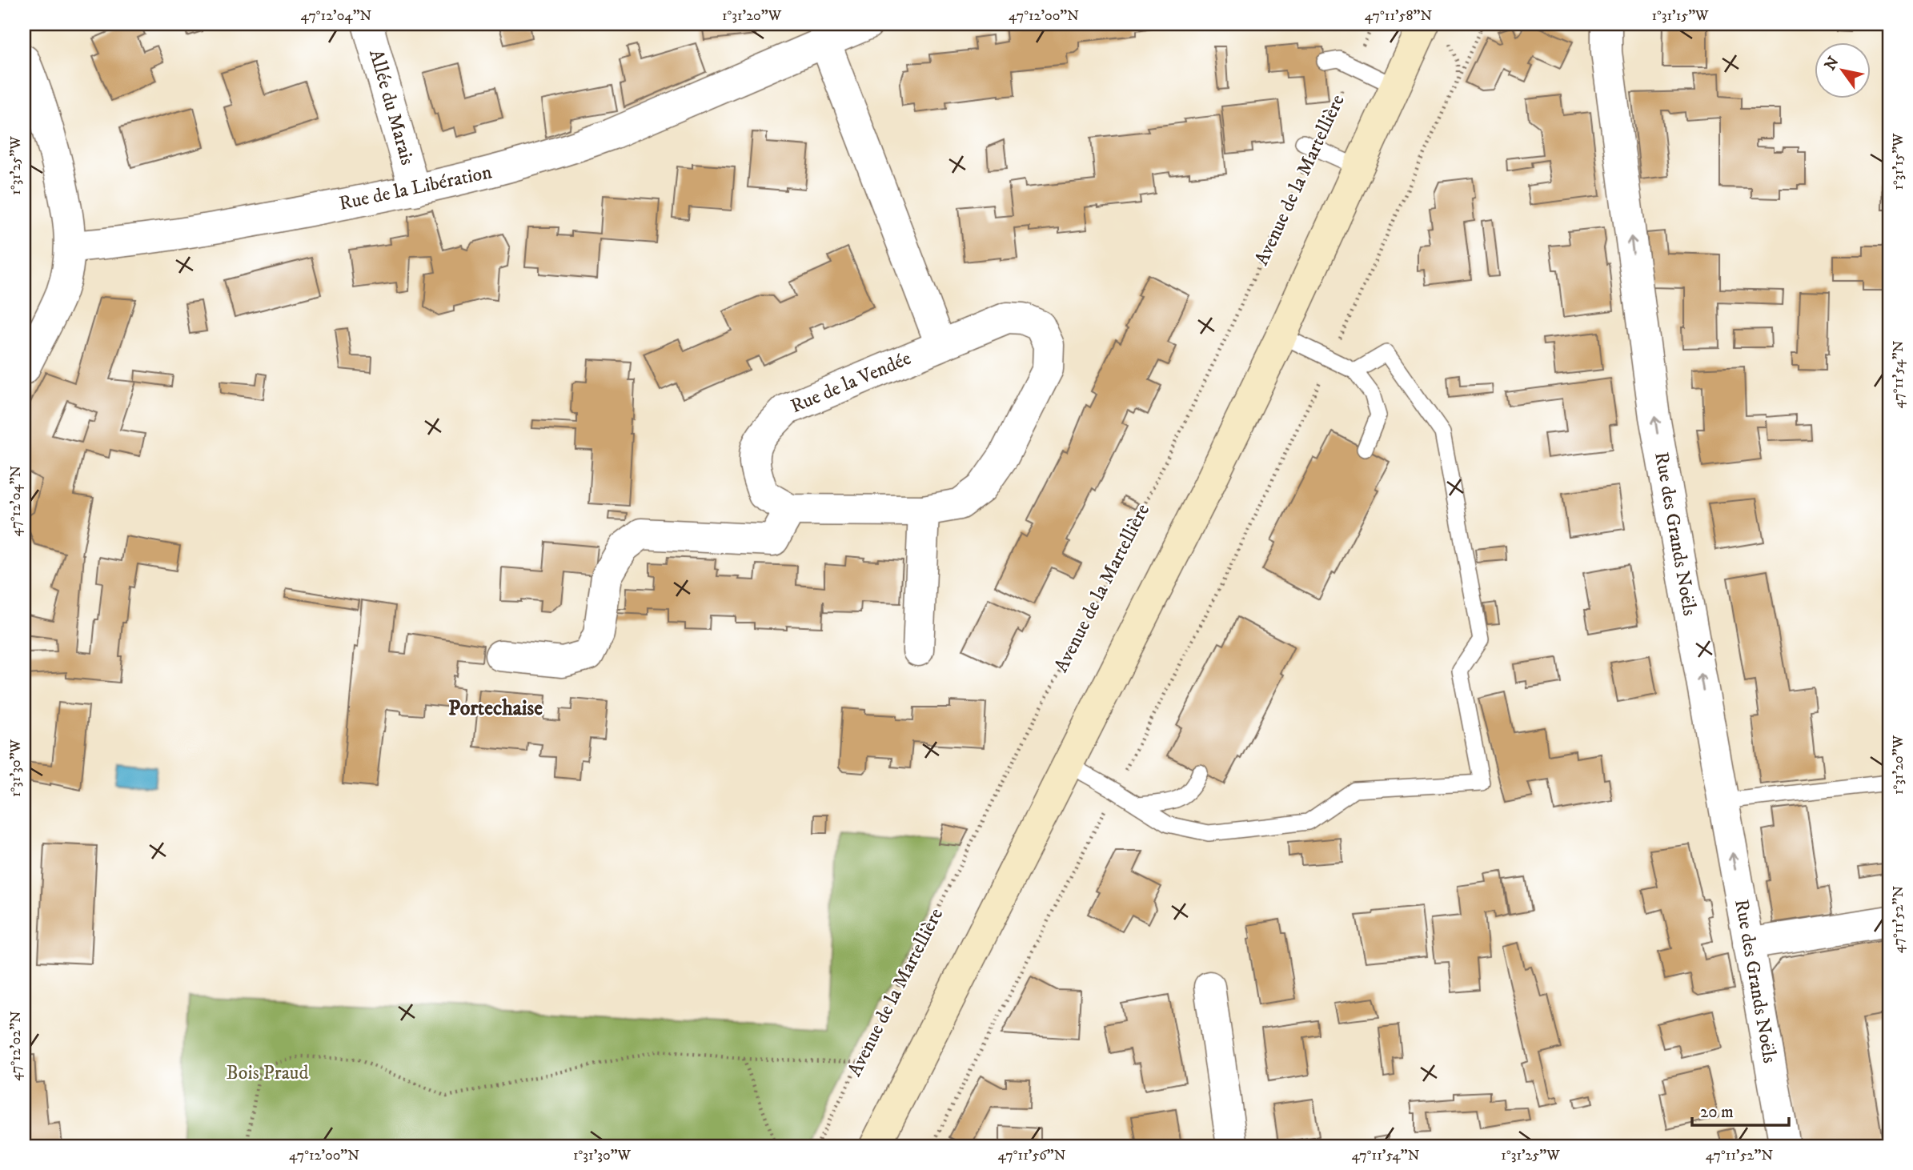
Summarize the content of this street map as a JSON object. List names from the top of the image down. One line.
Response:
{"streets":{"street":["Allée du Marais","Rue de la Libération","Rue de la Vendée","Rue des Grands Noëls"],"path":["Avenue de la Martellière"]},"crossings":[["Allée du Marais","Rue de la Libération"]],"one_way":["Rue des Grands Noëls"],"districts":["Portechaise"],"parks":["Bois Praud"],"scale_bar":"20 m","north":"top left","coordinates":["47°12'04\"N","1°31'20\"W","47°12'00\"N","47°11'58\"N","1°31'15\"W","1°31'25\"W","47°11'54\"N","1°31'30\"W","47°11'52\"N","47°12'02\"N","47°11'56\"N"]}
